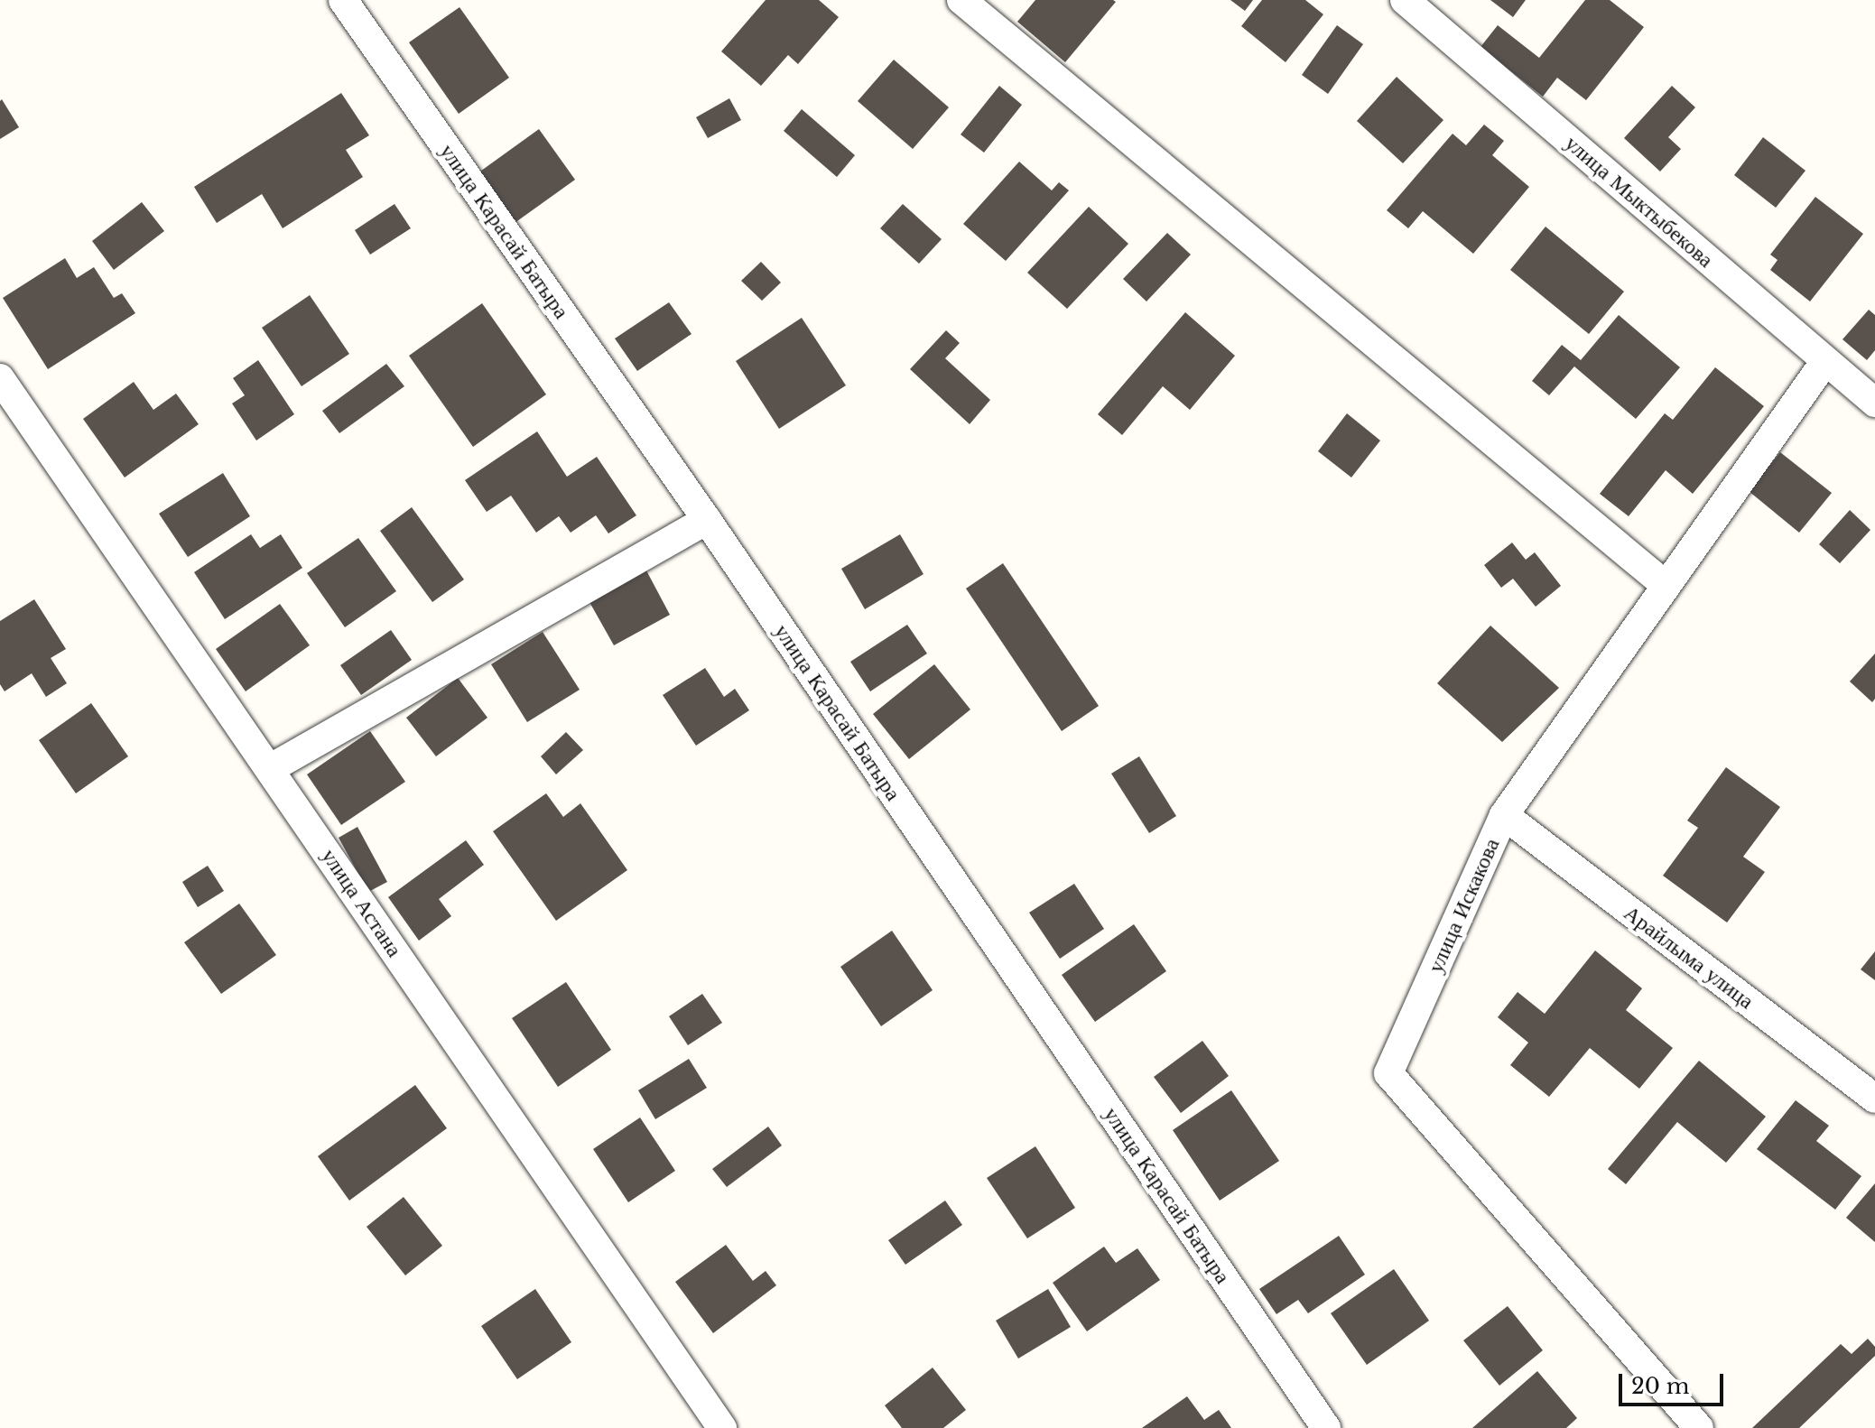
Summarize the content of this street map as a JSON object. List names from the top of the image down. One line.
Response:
{"streets":{"street":["улица Мыктыбекова","улица Карасай Батыра","улица Астана","улица Искакова","Арайлыма улица"]},"crossings":[["улица Мыктыбекова","улица Искакова"],["улица Искакова","Арайлыма улица"]],"scale_bar":"20 m"}
